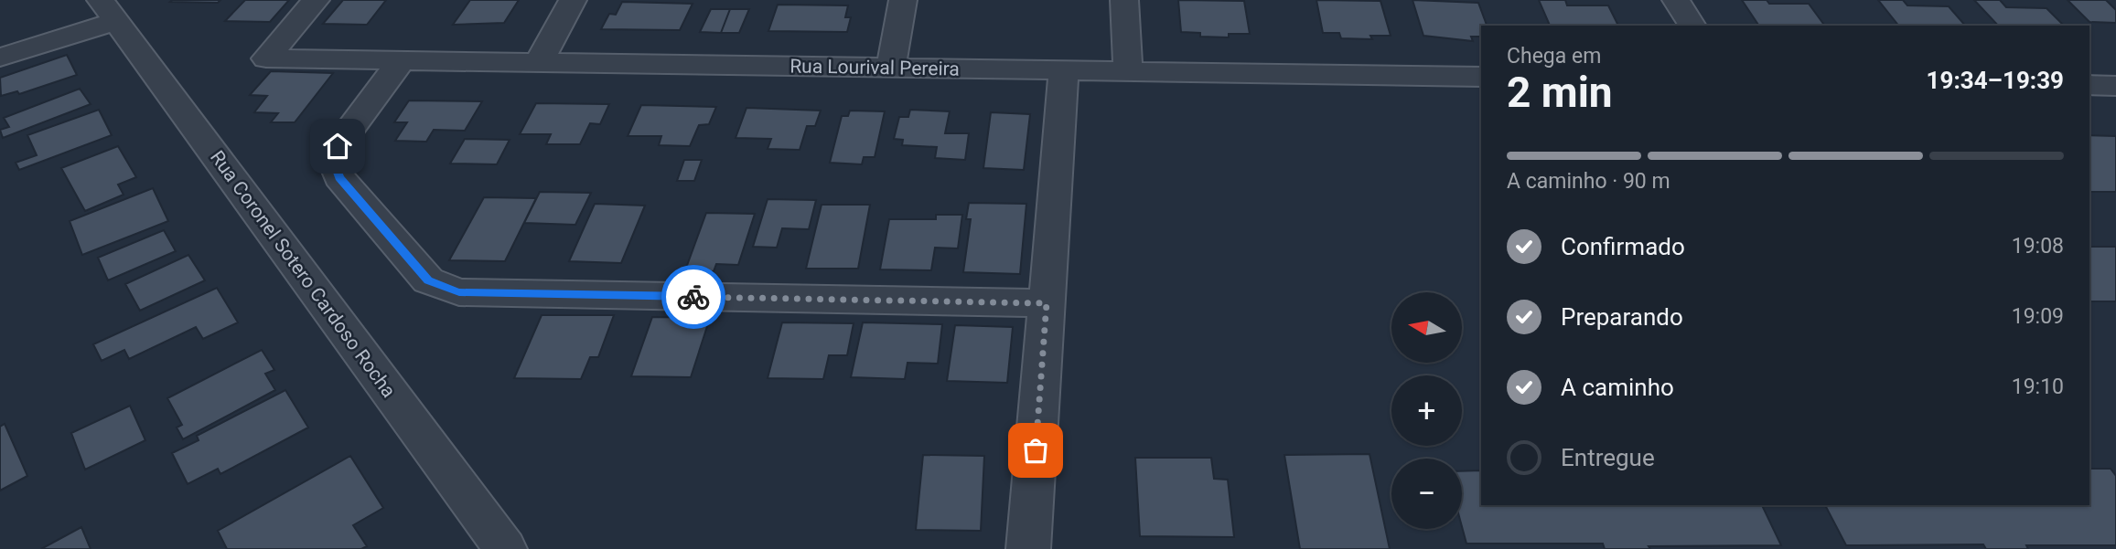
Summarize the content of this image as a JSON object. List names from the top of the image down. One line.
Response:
{"streets":{"street":["Rua Lourival Pereira","Rua Coronel Sotero Cardoso Rocha"]},"north":"left","page":{"heading":["2 min","Chega em","19:34–19:39"],"bar":"A caminho · 90 m","list":[["Confirmado","19:08"],["Preparando","19:09"],["A caminho","19:10"],"Entregue"],"map_buttons":["+","−"]}}
